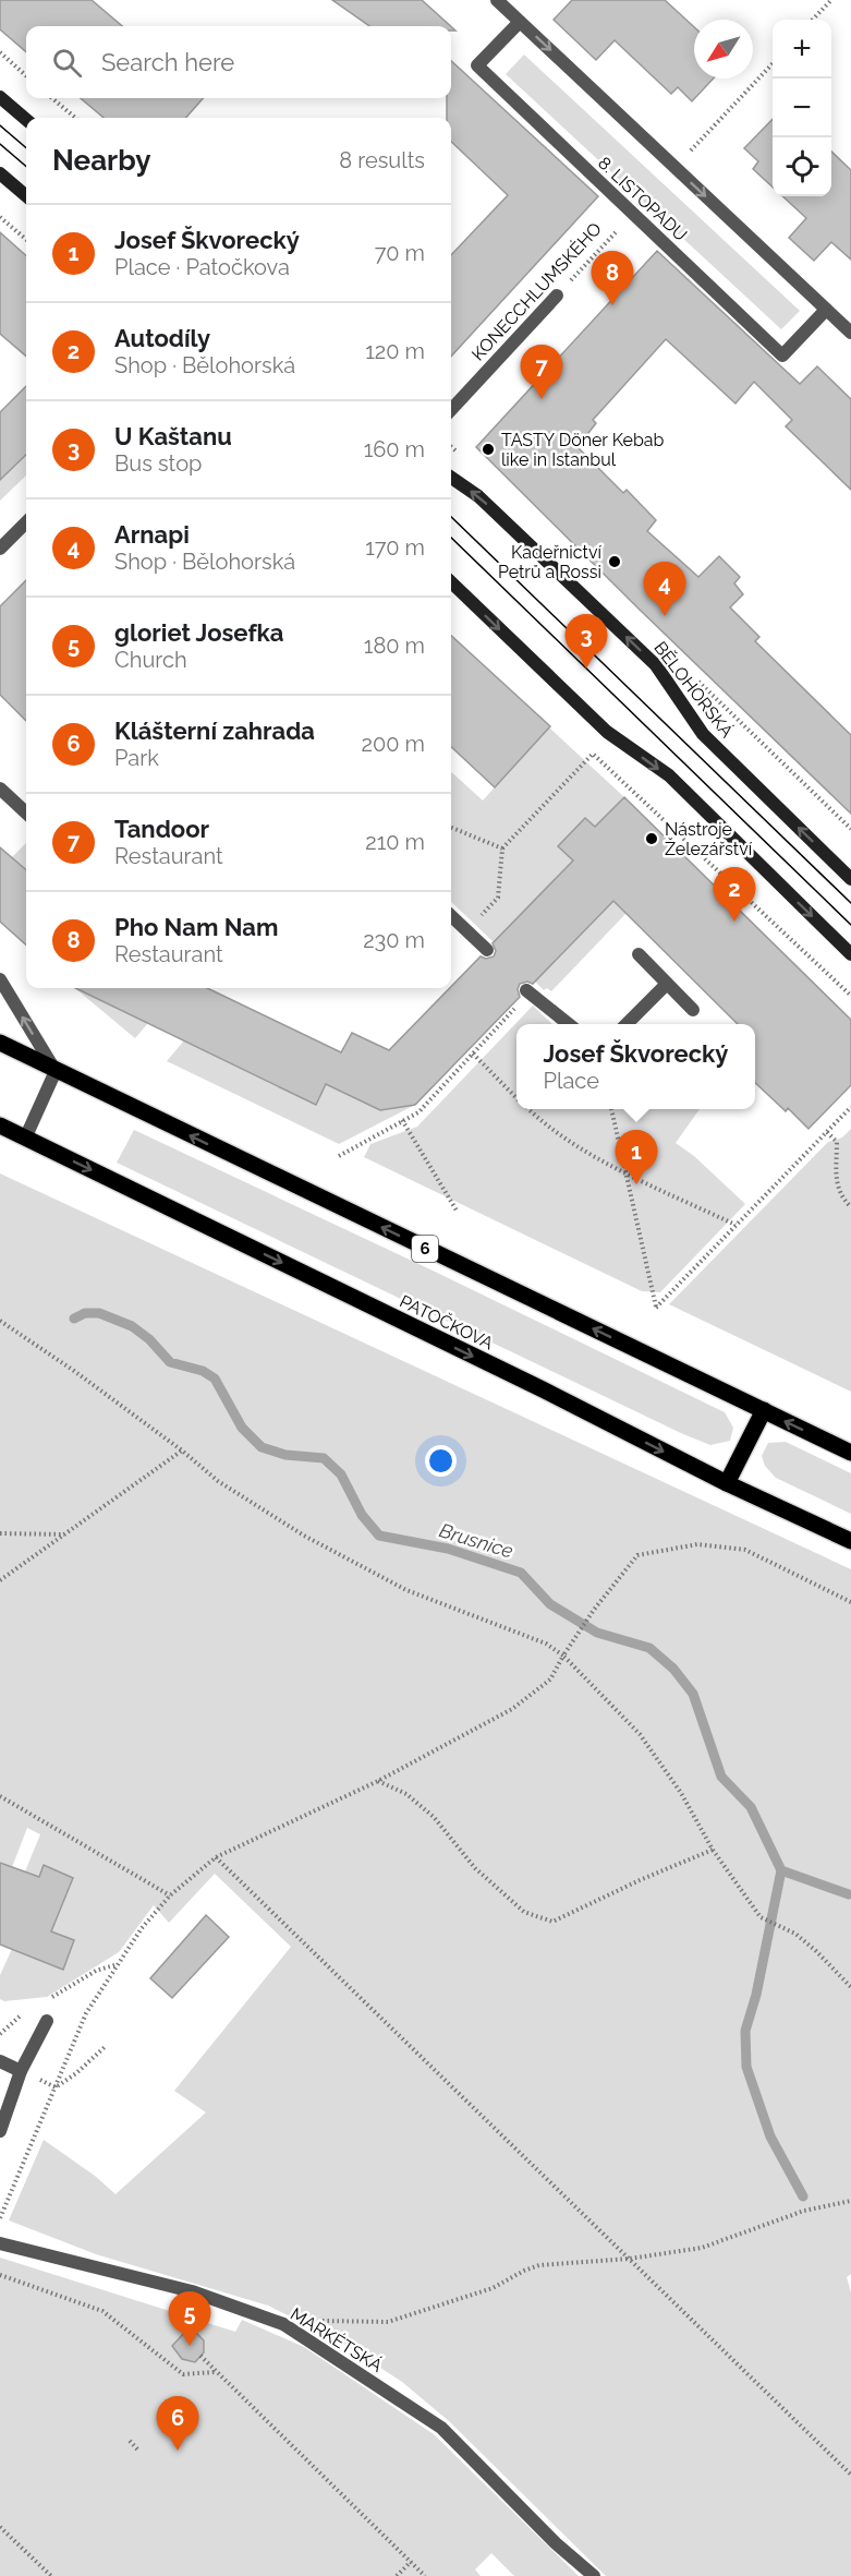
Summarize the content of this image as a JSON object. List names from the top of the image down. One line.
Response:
{"streets":{"main road":["6","PATOČKOVA"],"street":["8. LISTOPADU","KONECCHLUMSKÉHO","BĚLOHORSKÁ","MARKÉTSKÁ"]},"water":["Brusnice"],"places":["TASTY Döner Kebab like in Istanbul","Kadeřnictví Petrů a Rossi","Nástroje Železářství"],"north":"bottom left","page":{"map_buttons":["+","−"],"search":"Search here","heading":["Nearby","8 results"],"list":[{"mark":"1","name":"Josef Škvorecký","note":"Place · Patočkova","value":"70 m"},{"mark":"2","name":"Autodíly","note":"Shop · Bělohorská","value":"120 m"},{"mark":"3","name":"U Kaštanu","note":"Bus stop","value":"160 m"},{"mark":"4","name":"Arnapi","note":"Shop · Bělohorská","value":"170 m"},{"mark":"5","name":"gloriet Josefka","note":"Church","value":"180 m"},{"mark":"6","name":"Klášterní zahrada","note":"Park","value":"200 m"},{"mark":"7","name":"Tandoor","note":"Restaurant","value":"210 m"},{"mark":"8","name":"Pho Nam Nam","note":"Restaurant","value":"230 m"}],"pins":["8","7","4","3","2","1","5","6"],"popup":["Josef Škvorecký","Place"]}}
